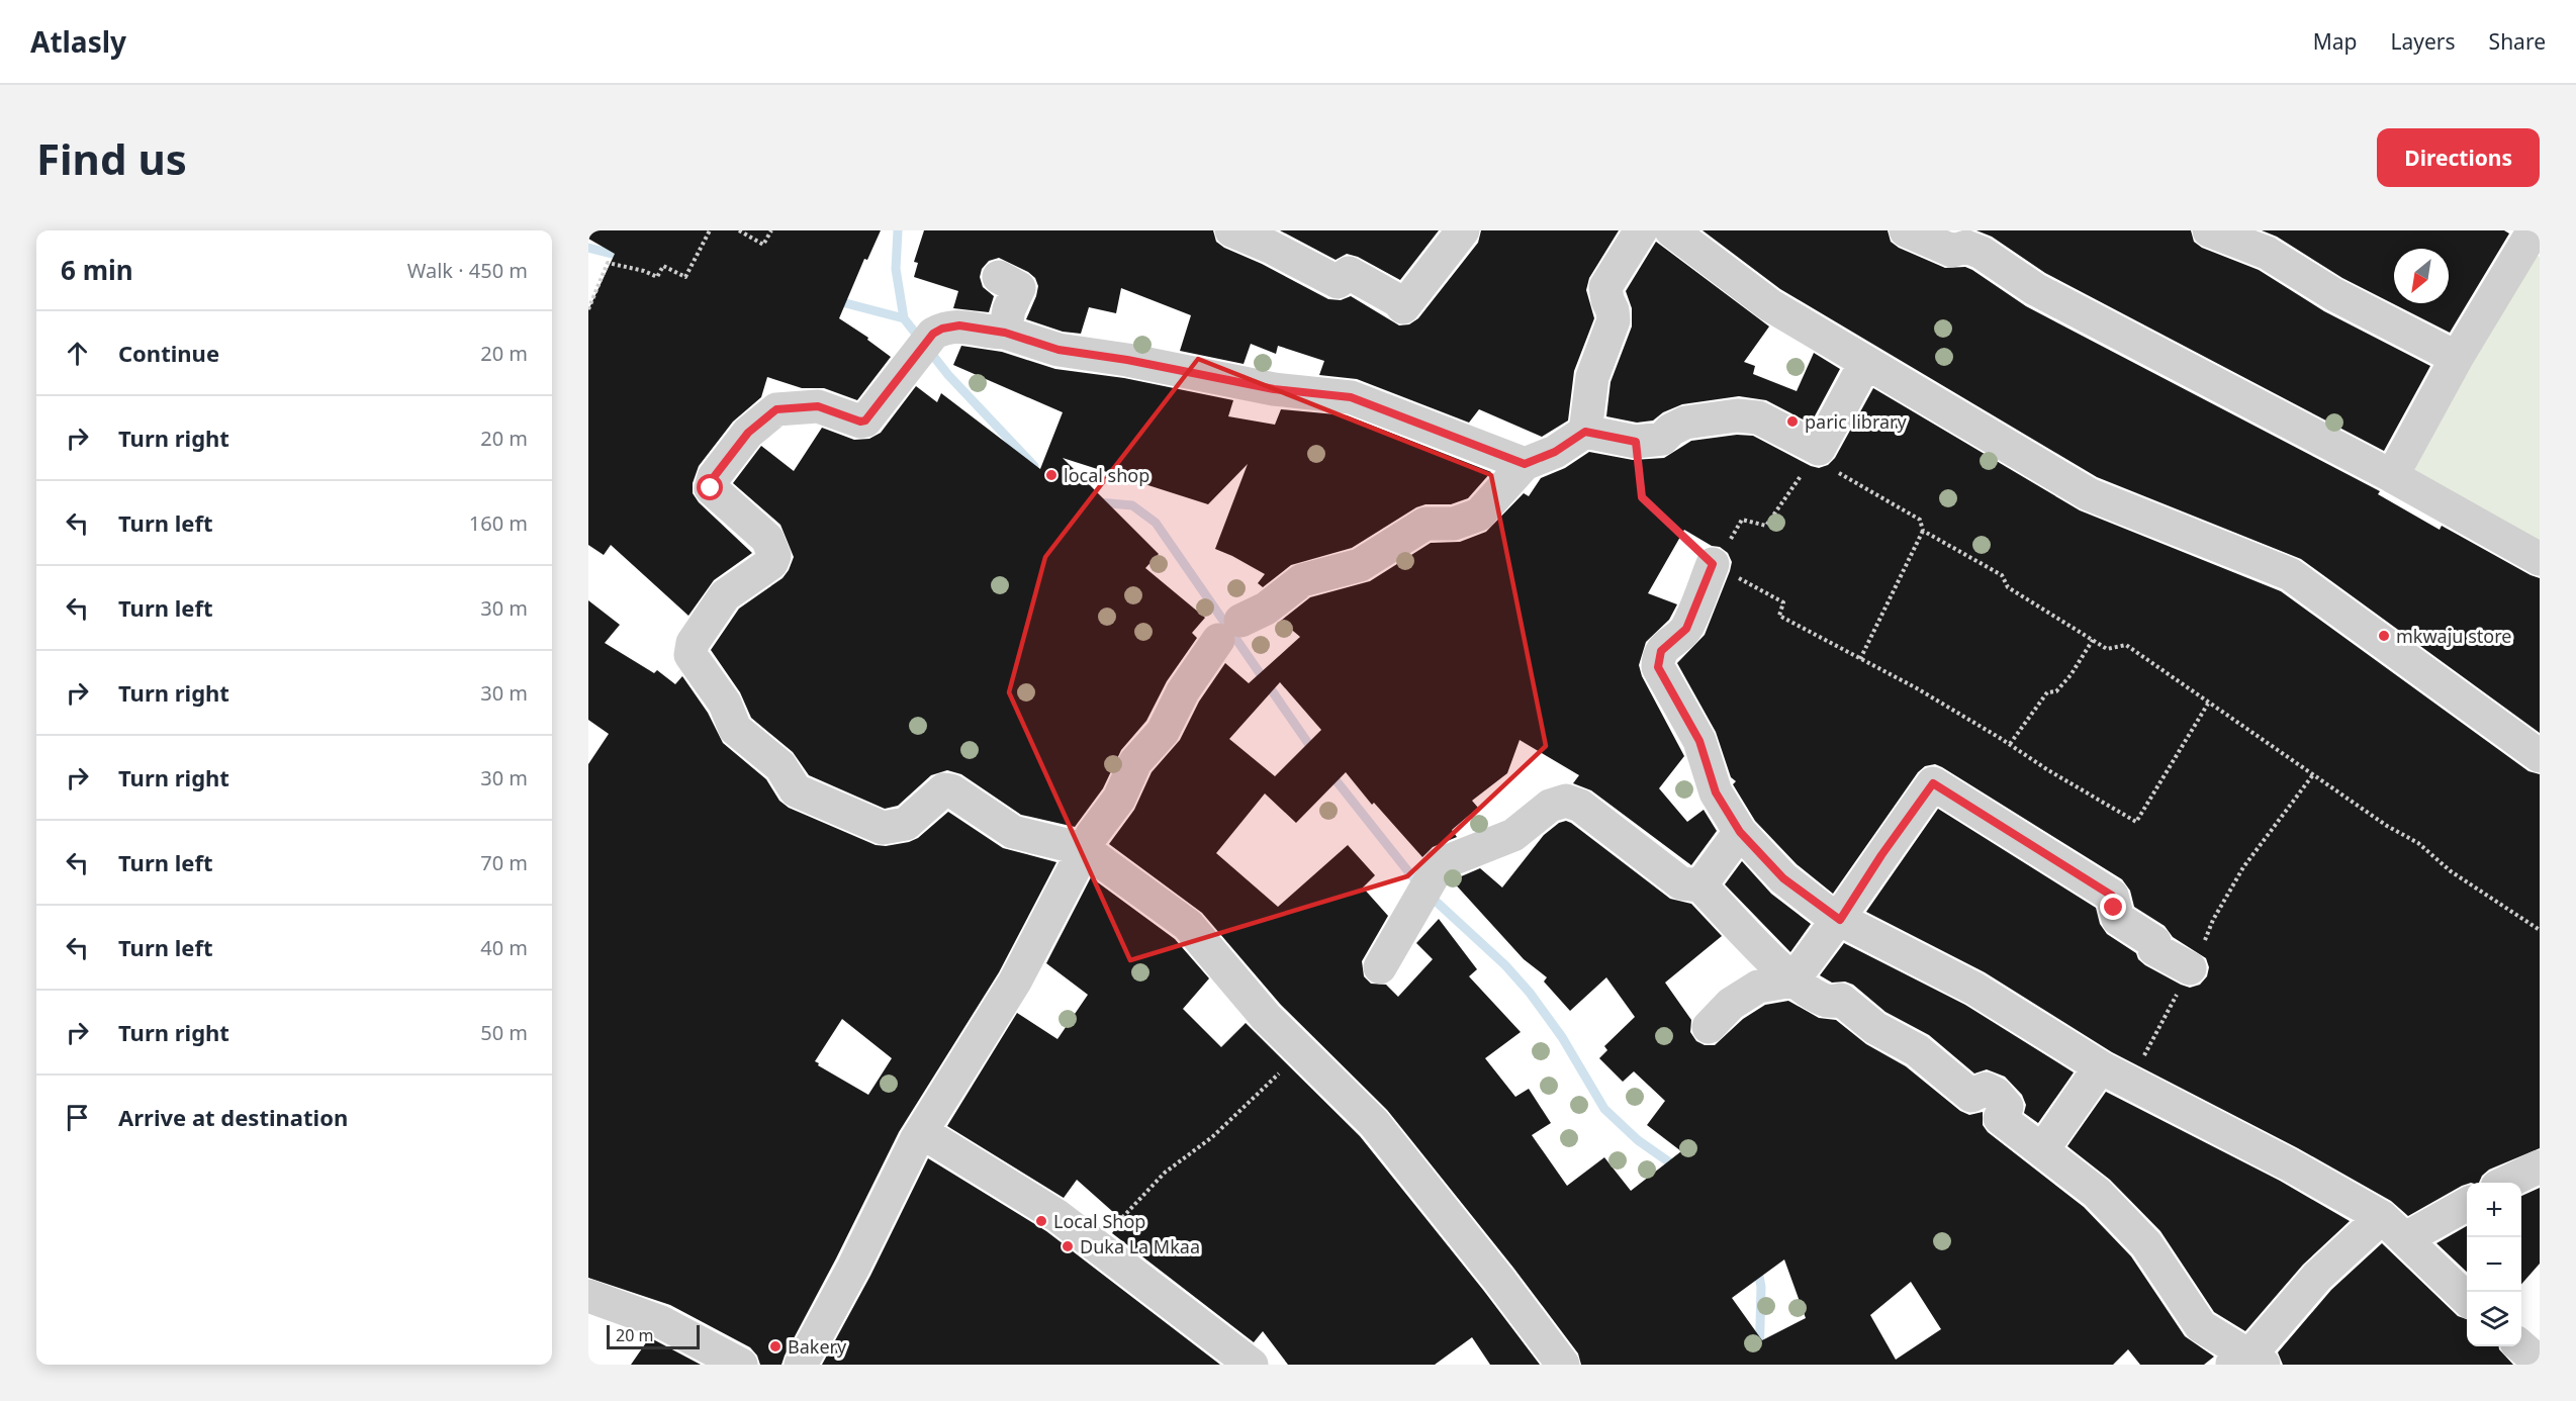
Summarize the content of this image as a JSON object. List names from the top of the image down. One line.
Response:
{"places":["paric library","local shop","mkwaju store","Local Shop","Duka La Mkaa","Bakery"],"scale_bar":"20 m","north":"bottom left","page":{"header":"Atlasly","nav":["Map","Layers","Share"],"buttons":"Directions","title":"Find us","heading":["6 min","Walk · 450 m"],"list":[["Continue","20 m"],["Turn right","20 m"],["Turn left","160 m"],["Turn left","30 m"],["Turn right","30 m"],["Turn right","30 m"],["Turn left","70 m"],["Turn left","40 m"],["Turn right","50 m"],"Arrive at destination"],"map_buttons":["+","−"],"scale":"20 m"}}
